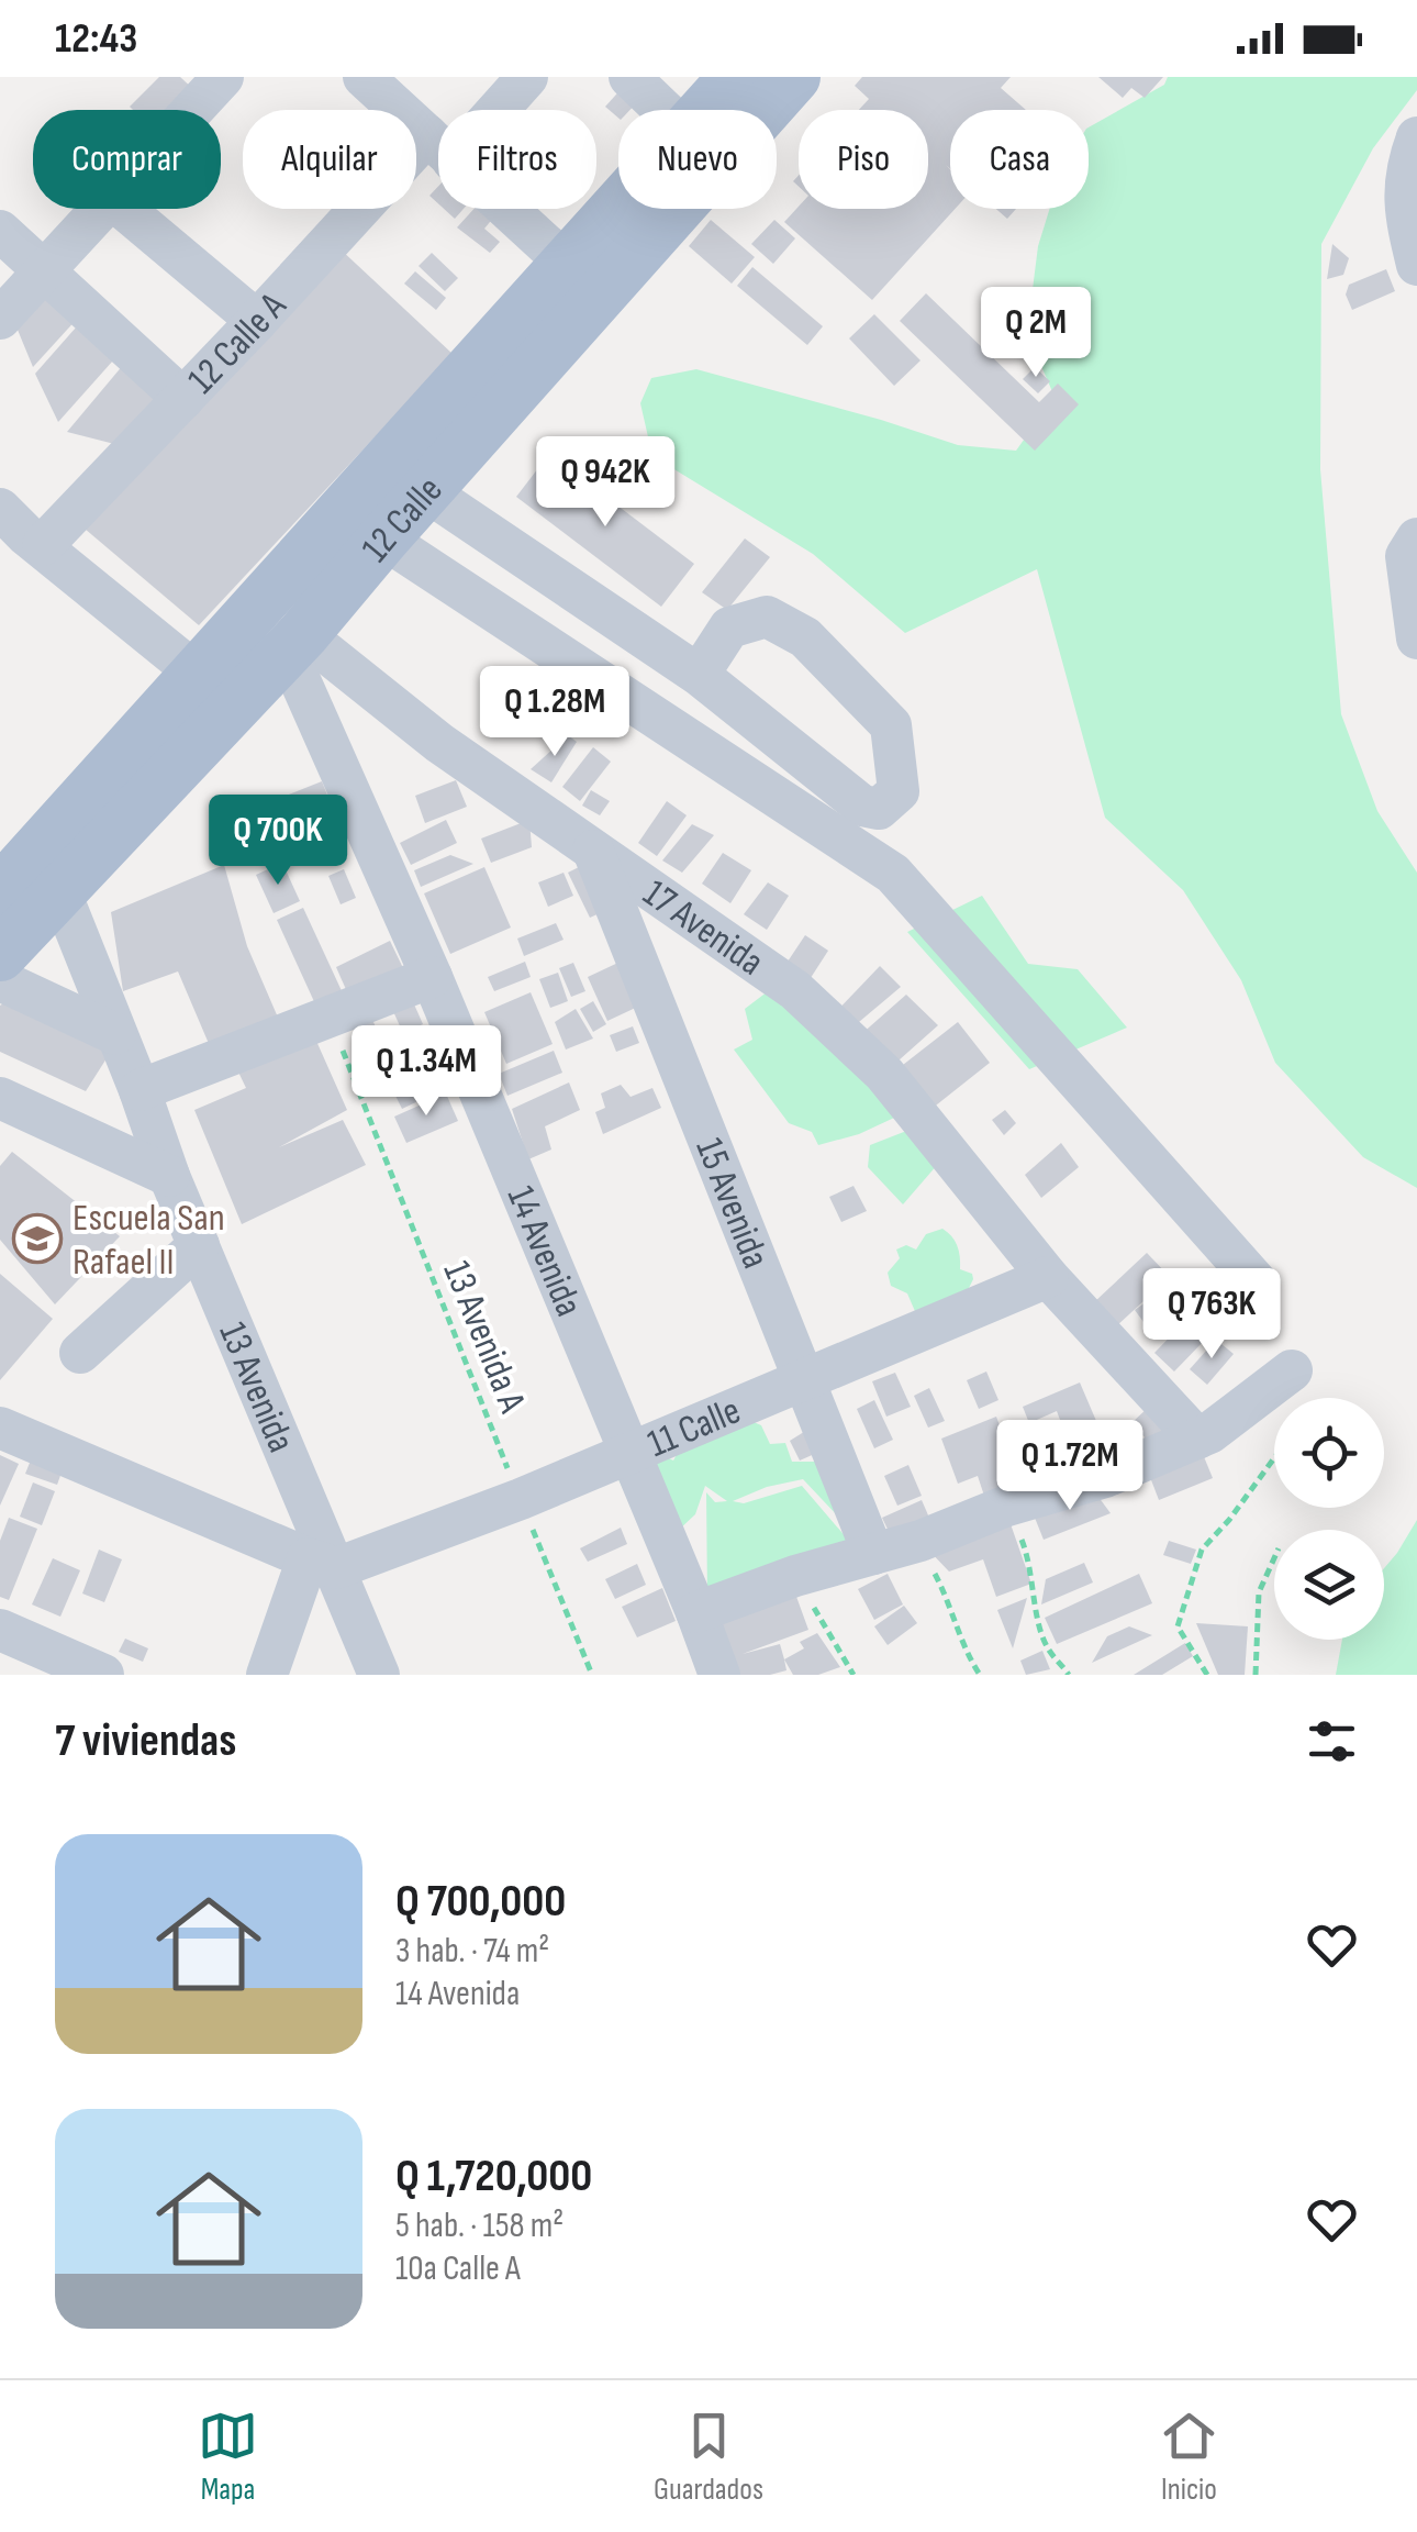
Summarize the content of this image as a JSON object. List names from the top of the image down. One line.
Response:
{"streets":{"main road":["12 Calle"],"street":["12 Calle A","17 Avenida","15 Avenida","14 Avenida","13 Avenida","11 Calle"],"path":["13 Avenida A"]},"crossings":[["12 Calle","17 Avenida"],["12 Calle","14 Avenida"],["12 Calle","13 Avenida"],["17 Avenida","15 Avenida"],["17 Avenida","14 Avenida"],["17 Avenida","11 Calle"],["15 Avenida","11 Calle"],["14 Avenida","11 Calle"],["13 Avenida A","11 Calle"],["13 Avenida","11 Calle"]],"places":{"school or university":["Escuela San Rafael II"]},"page":{"status":"12:43","chip":["Comprar","Alquilar","Filtros","Nuevo","Piso","Casa"],"price":["Q 2M","Q 942K","Q 1.28M","Q 700K","Q 1.34M","Q 763K","Q 1.72M"],"heading":"7 viviendas","list":[{"name":"Q 700,000","note":"3 hab. · 74 m² · 14 Avenida"},{"name":"Q 1,720,000","note":"5 hab. · 158 m² · 10a Calle A"}],"tabs":["Mapa","Guardados","Inicio"]}}
